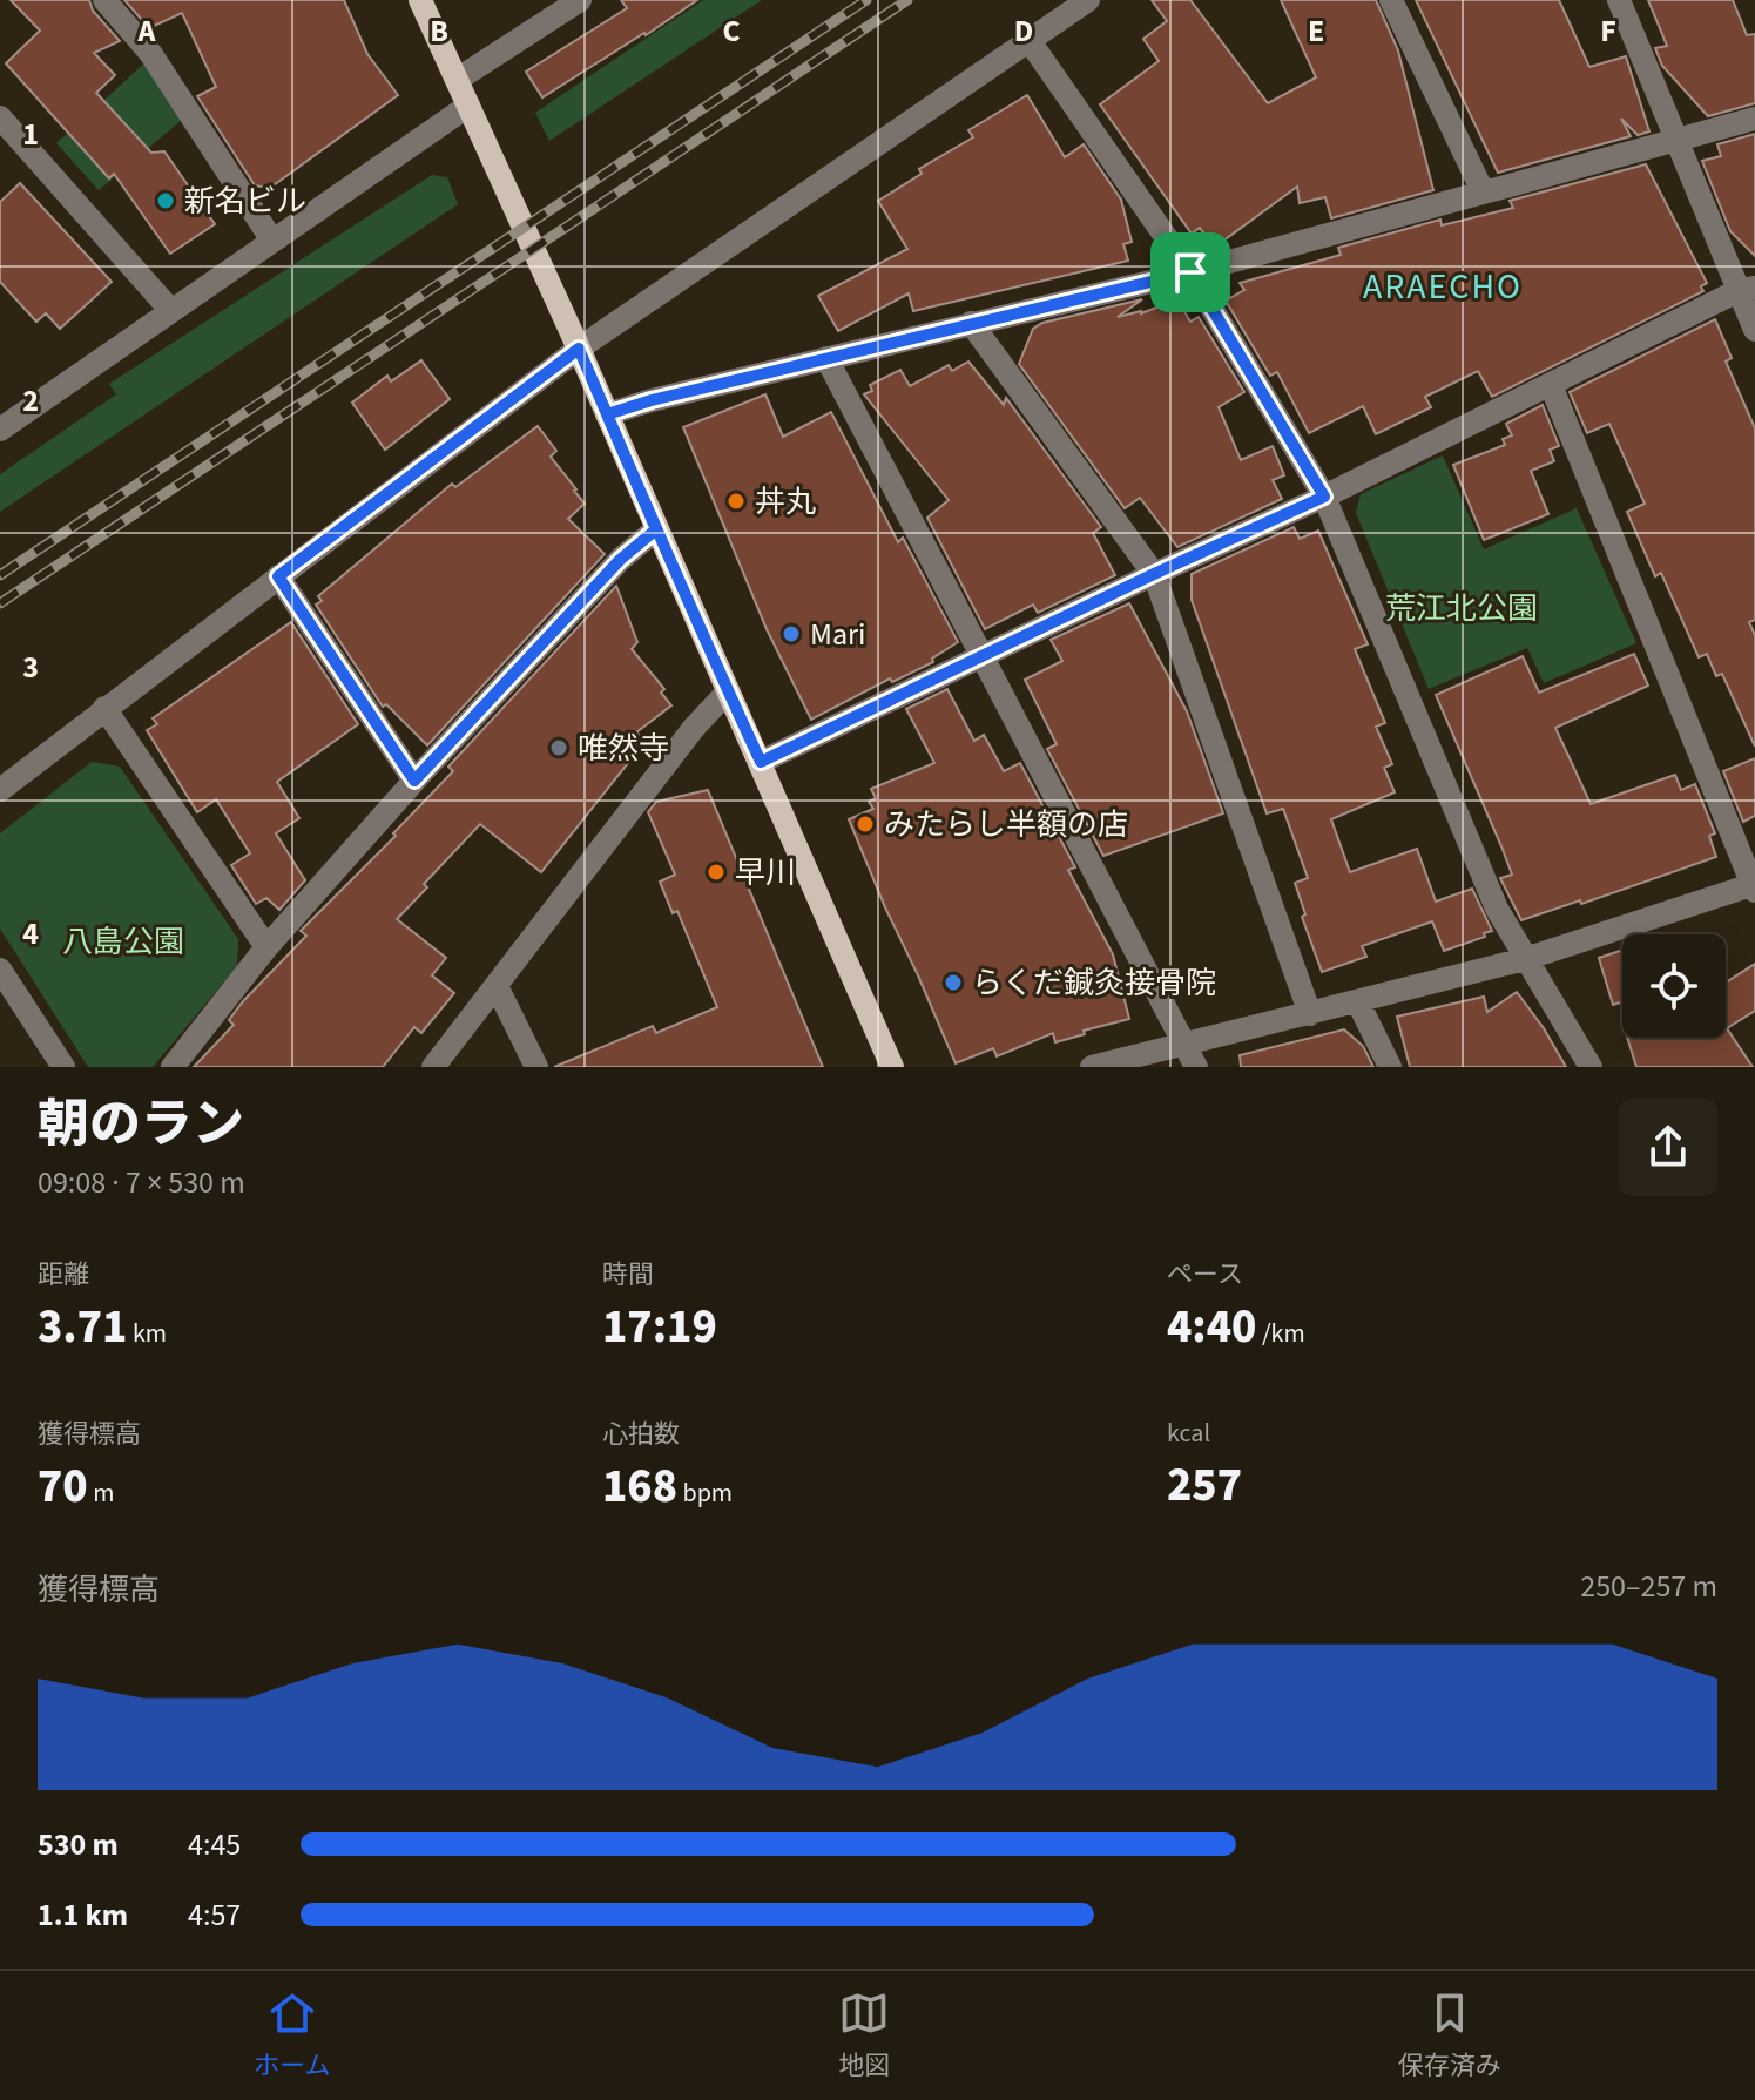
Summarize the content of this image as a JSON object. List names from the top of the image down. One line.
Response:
{"districts":["ARAECHO"],"parks":["荒江北公園","八島公園"],"places":["新名ビル","丼丸","Mari","唯然寺","みたらし半額の店","早川","らくだ鍼灸接骨院"],"page":{"heading":["朝のラン","09:08 · 7 × 530 m"],"stats":[["距離","3.71 km"],["時間","17:19"],["ペース","4:40 /km"],["獲得標高","70 m"],["心拍数","168 bpm"],["kcal","257"]],"chart":["獲得標高","250–257 m"],"list":[{"name":"530 m","note":"4:45"},{"name":"1.1 km","note":"4:57"}],"tabs":["ホーム","地図","保存済み"]},"grid":{"columns":["A","B","C","D","E","F"],"rows":["1","2","3","4"]}}
